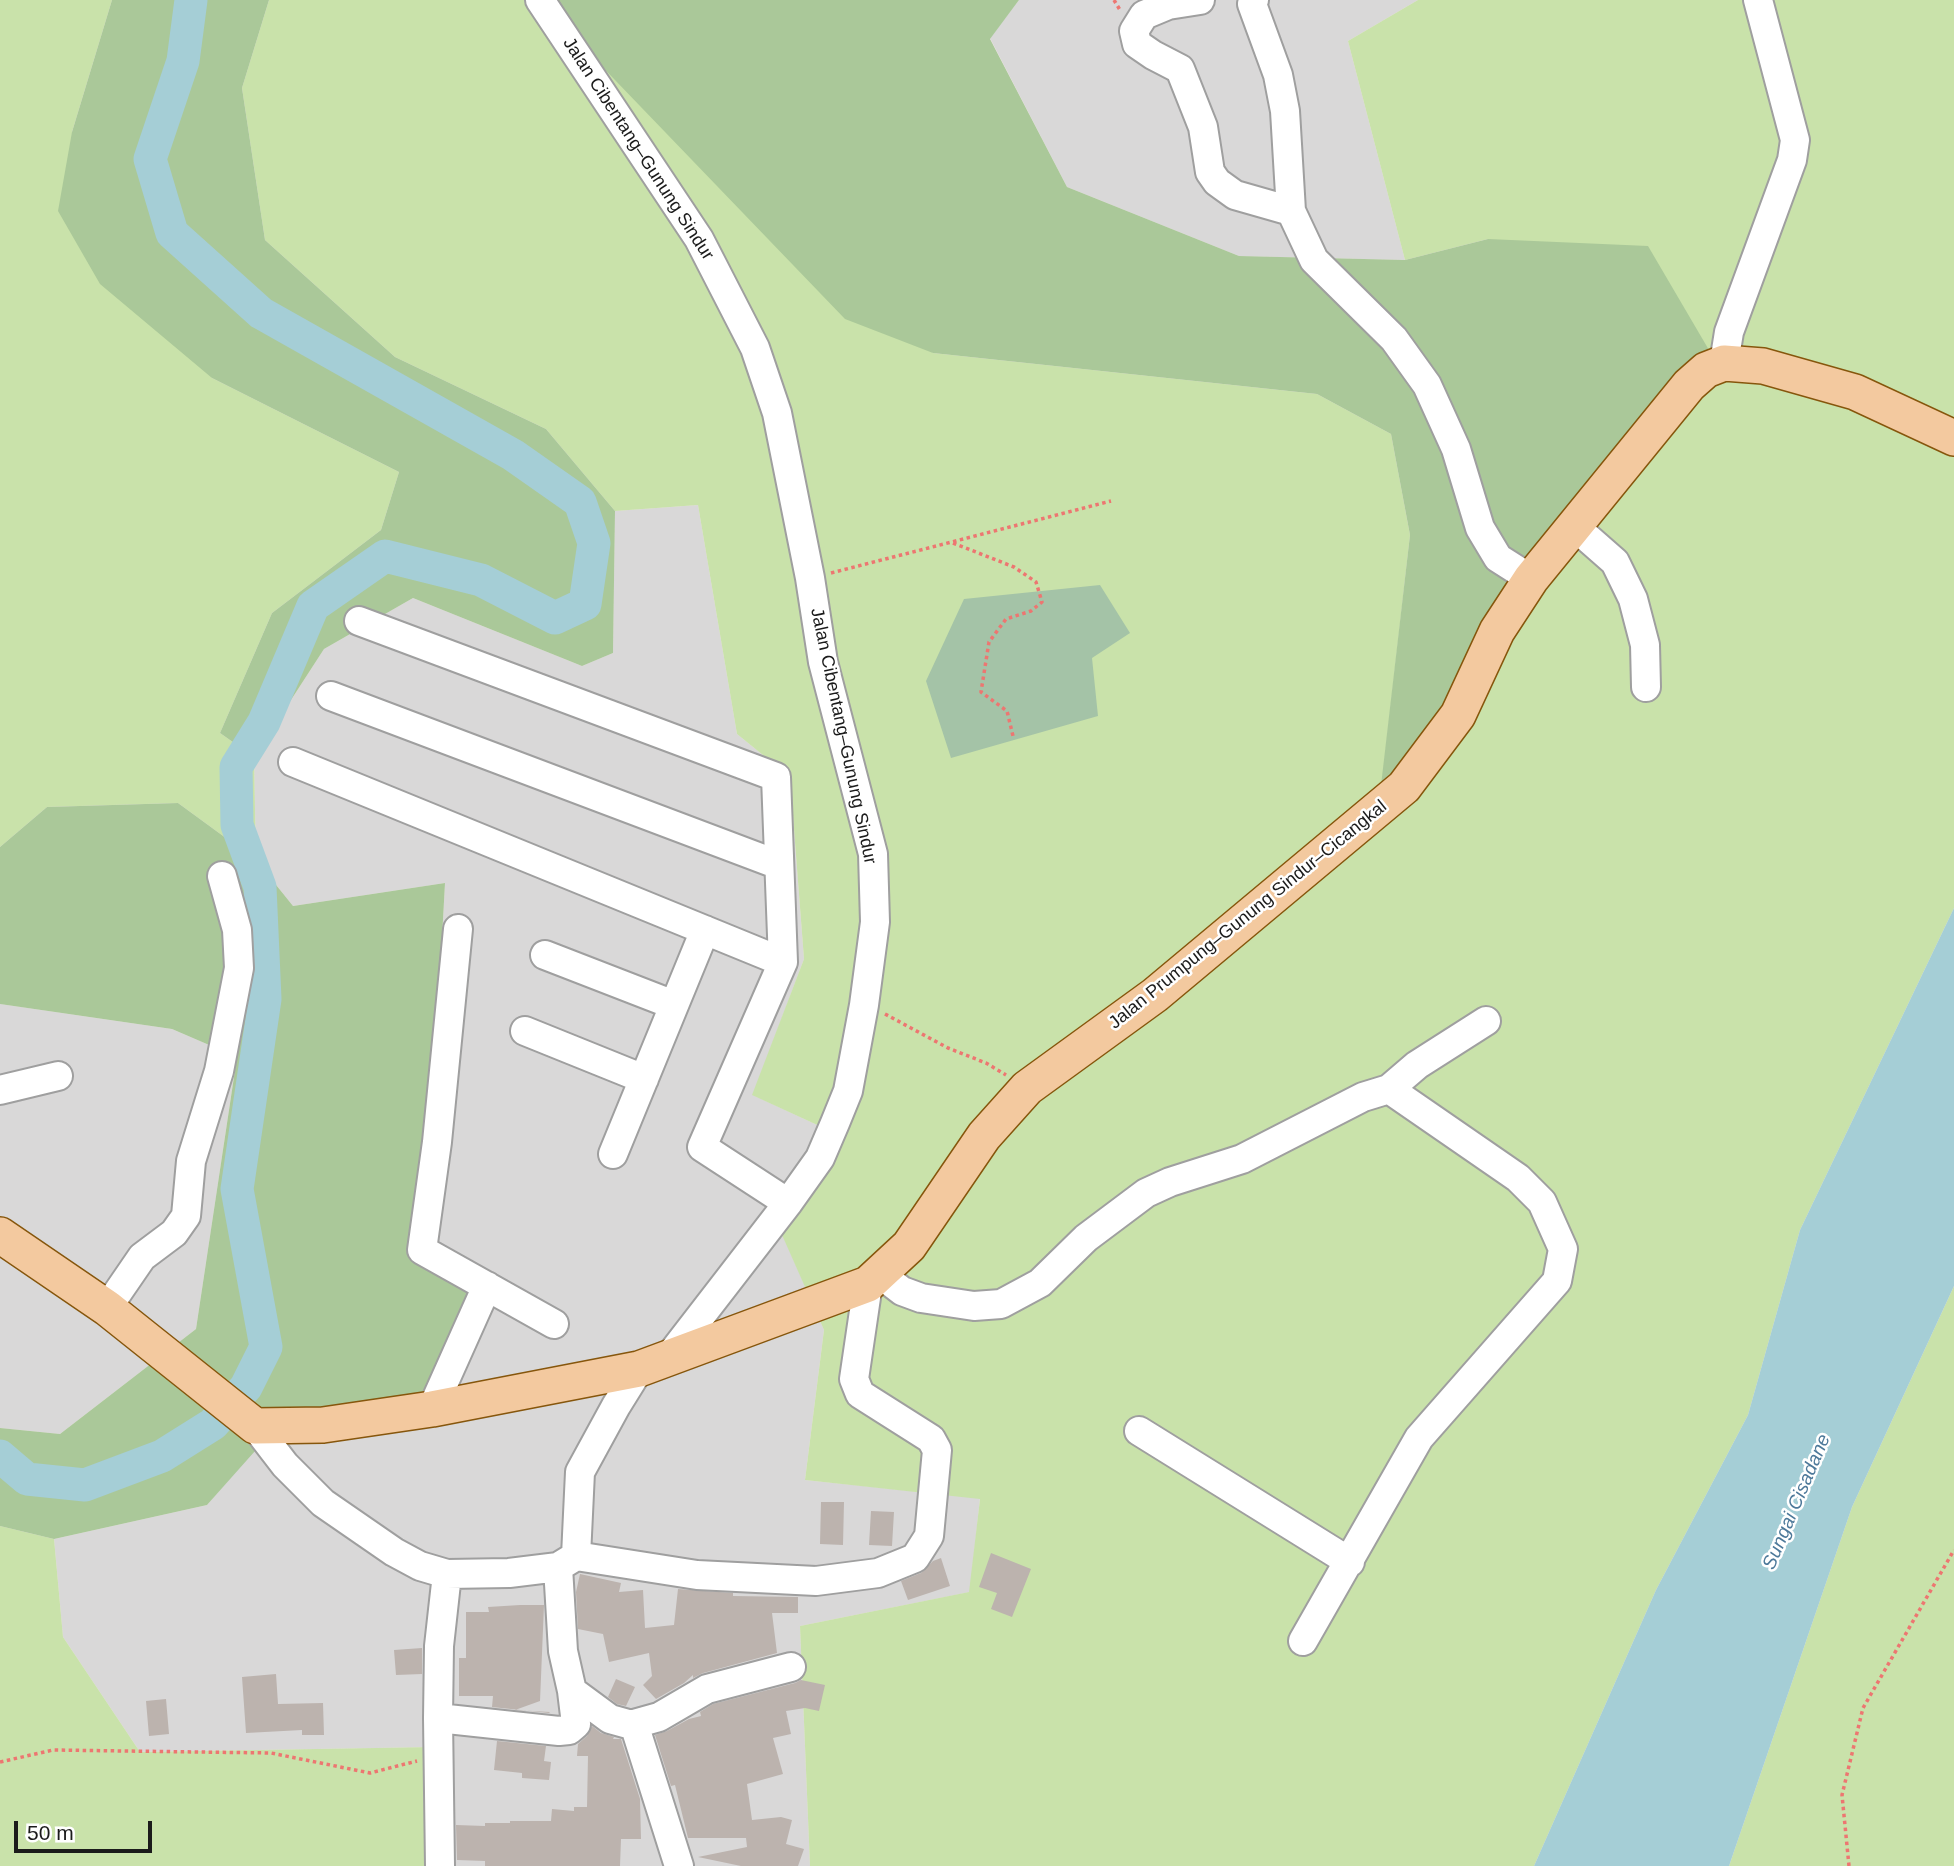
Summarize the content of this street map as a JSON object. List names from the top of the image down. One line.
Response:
{"streets":{"main road":["Jalan Prumpung–Gunung Sindur–Cicangkal"],"street":["Jalan Cibentang–Gunung Sindur"]},"crossings":[["Jalan Cibentang–Gunung Sindur","Jalan Prumpung–Gunung Sindur–Cicangkal"]],"water":["Sungai Cisadane"],"scale_bar":"50 m"}
